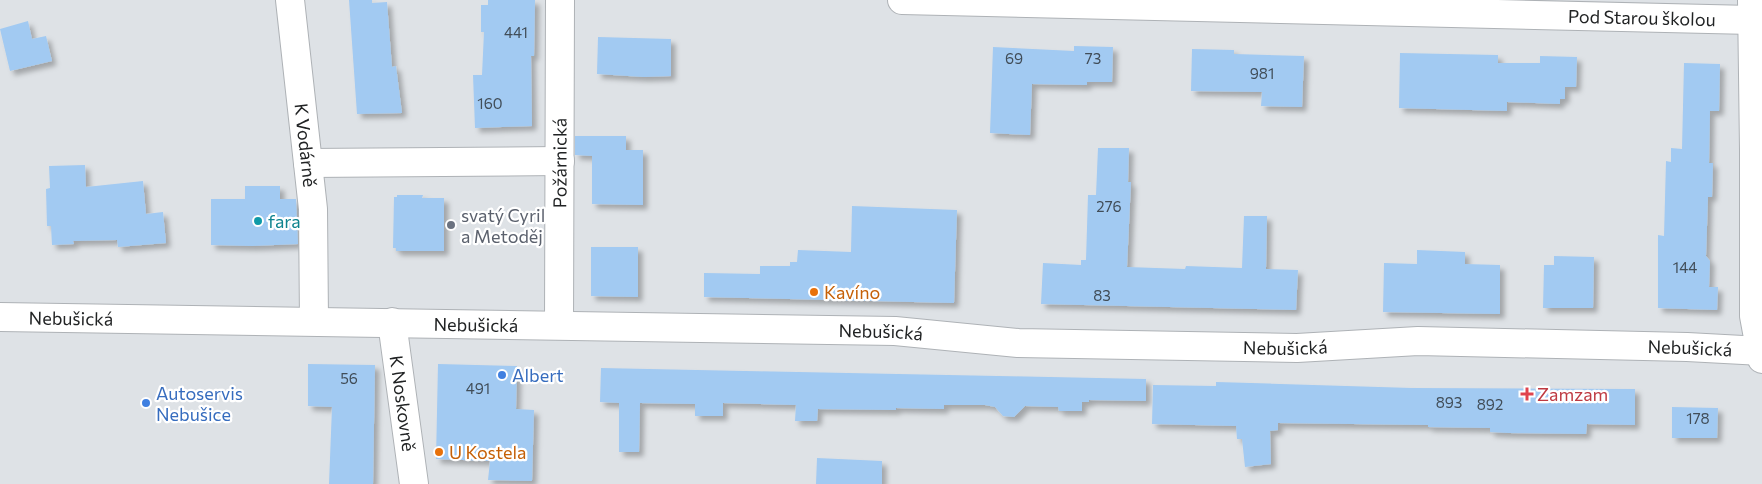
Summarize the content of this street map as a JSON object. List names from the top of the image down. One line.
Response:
{"streets":{"street":["Pod Starou školou","K Vodárně","Požárnická","Nebušická","K Noskovně"]},"crossings":[["K Vodárně","Nebušická"],["Požárnická","Nebušická"],["Nebušická","K Noskovně"]],"places":{"other":["fara","svatý Cyril a Metoděj","Kavíno","Albert","Autoservis Nebušice","U Kostela"],"health":["Zamzam"]},"house_numbers":["441","69","73","981","160","276","144","83","56","491","893","892","178"]}
